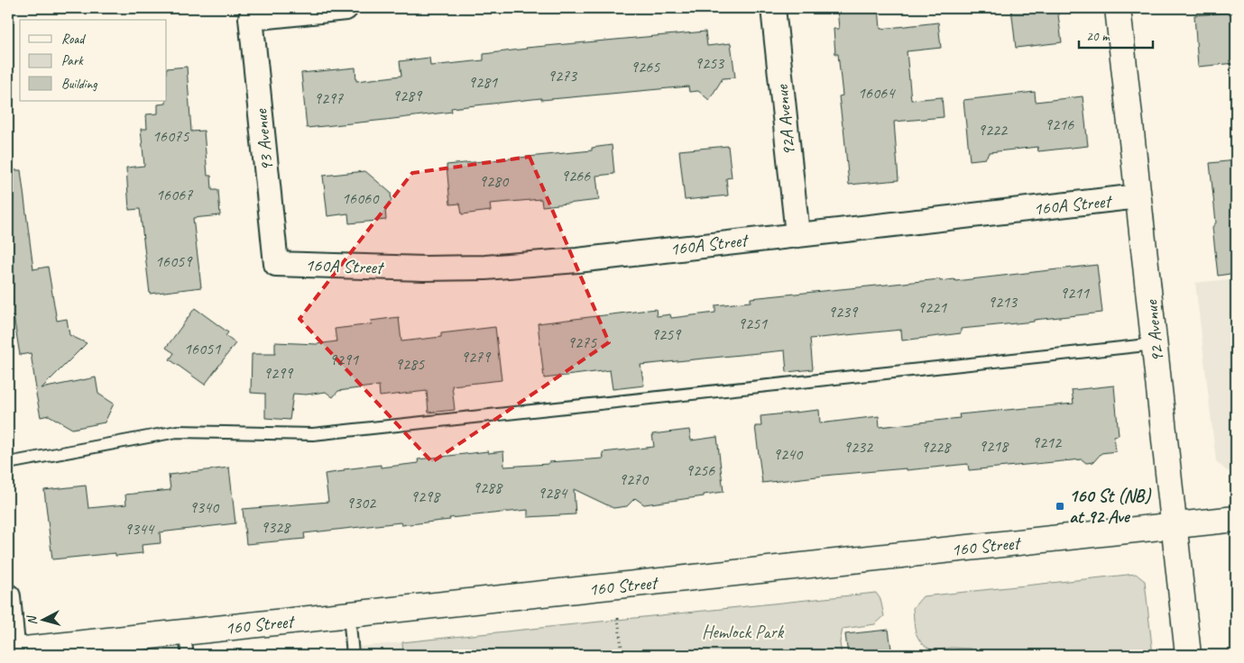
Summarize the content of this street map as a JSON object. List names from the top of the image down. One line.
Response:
{"streets":{"main road":["92 Avenue","160 Street"],"street":["92A Avenue","93 Avenue","160A Street"]},"crossings":[["92A Avenue","160A Street"],["93 Avenue","160A Street"],["160A Street","92 Avenue"],["92 Avenue","160 Street"]],"parks":["Hemlock Park"],"places":{"transit":["160 St (NB) at 92 Ave"]},"house_numbers":["9253","9265","9273","9281","16064","9289","9297","9216","9222","16075","9266","9280","16067","16060","16059","9211","9213","9221","9239","9251","9259","9275","16051","9279","9291","9285","9299","9212","9218","9232","9228","9240","9256","9270","9288","9284","9298","9302","9340","9328","9344"],"legend":["Road","Park","Building"],"scale_bar":"20 m","north":"left"}
